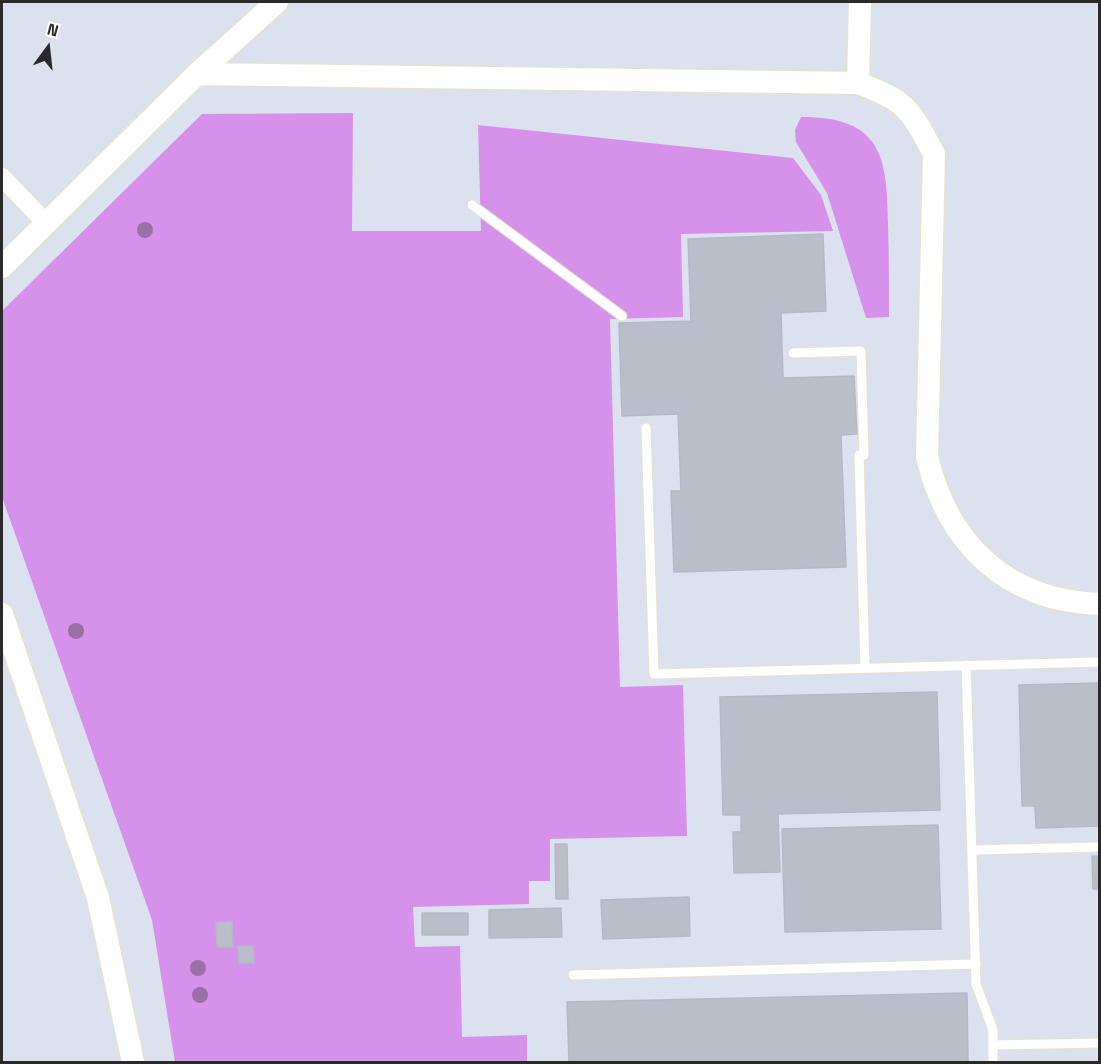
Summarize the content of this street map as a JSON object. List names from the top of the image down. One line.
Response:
{"north":"top"}
